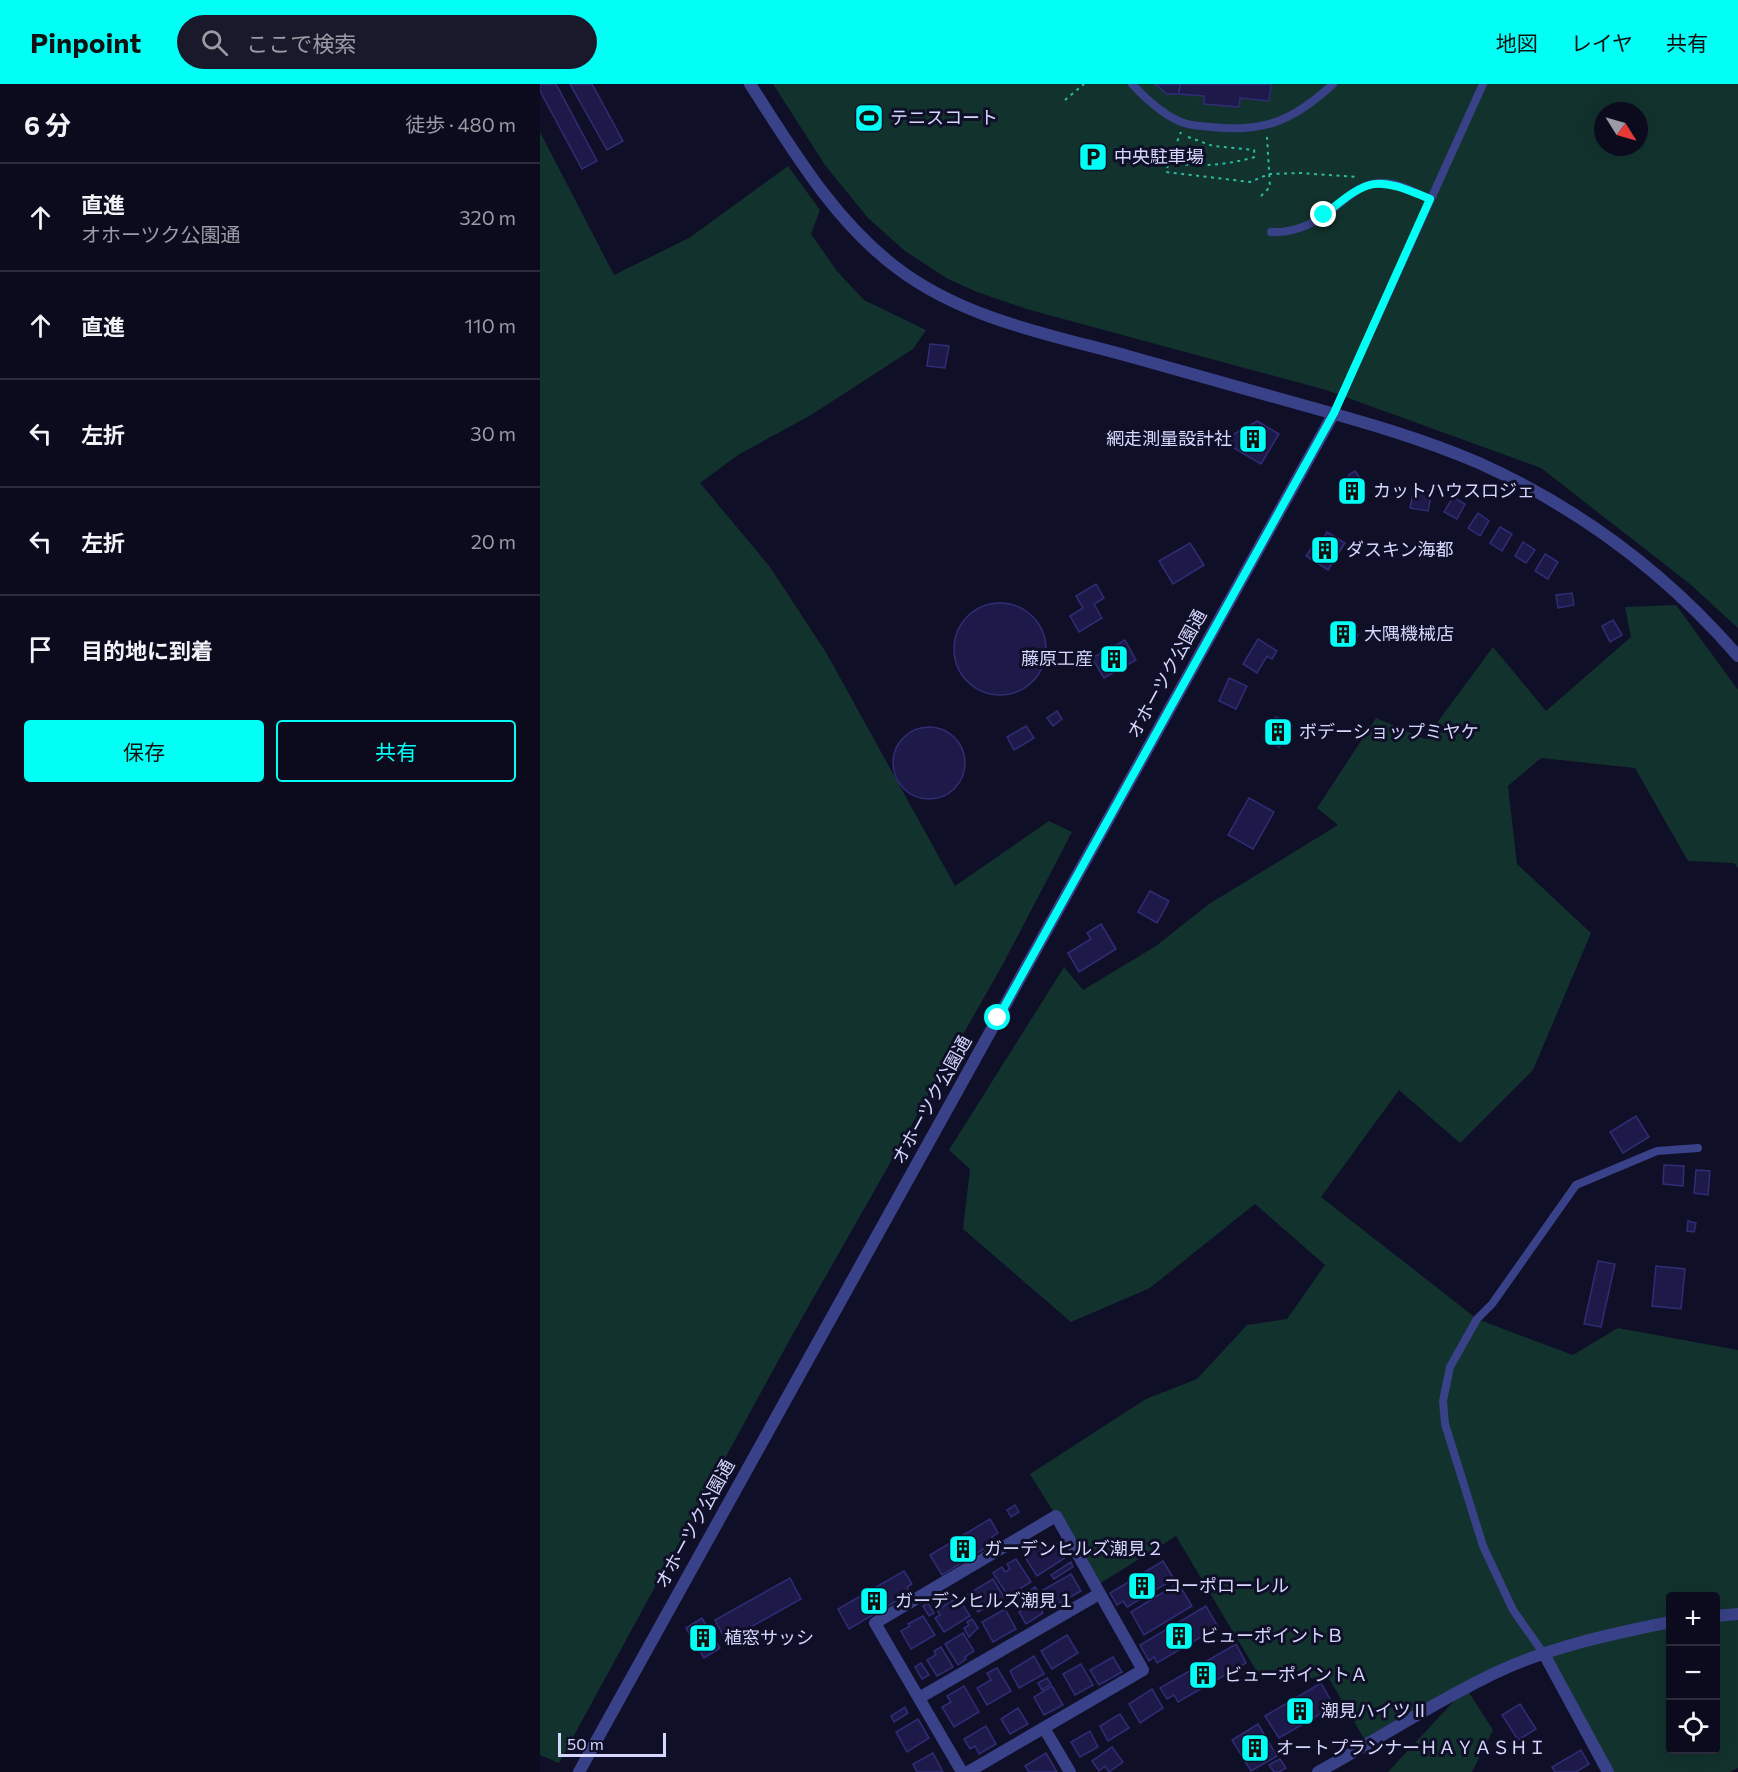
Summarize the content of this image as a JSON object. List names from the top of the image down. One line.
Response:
{"streets":{"street":["オホーツク公園通"]},"places":{"sports":["テニスコート"],"parking":["中央駐車場"],"building":["網走測量設計社","カットハウスロジェ","ダスキン海都","大隅機械店","藤原工産","ボデーショップミヤケ","ガーデンヒルズ潮見２","コーポローレル","ガーデンヒルズ潮見１","ビューポイントＢ","植窓サッシ","ビューポイントＡ","潮見ハイツⅡ","オートプランナーＨＡＹＡＳＨＩ"]},"scale_bar":"50 m","north":"bottom right","page":{"header":"Pinpoint","search":"ここで検索","nav":["地図","レイヤ","共有"],"heading":["6 分","徒歩 · 480 m"],"list":[["直進","オホーツク公園通","320 m"],["直進","110 m"],["左折","30 m"],["左折","20 m"],"目的地に到着"],"buttons":["保存","共有"],"map_buttons":["+","−"],"scale":"50 m"}}
